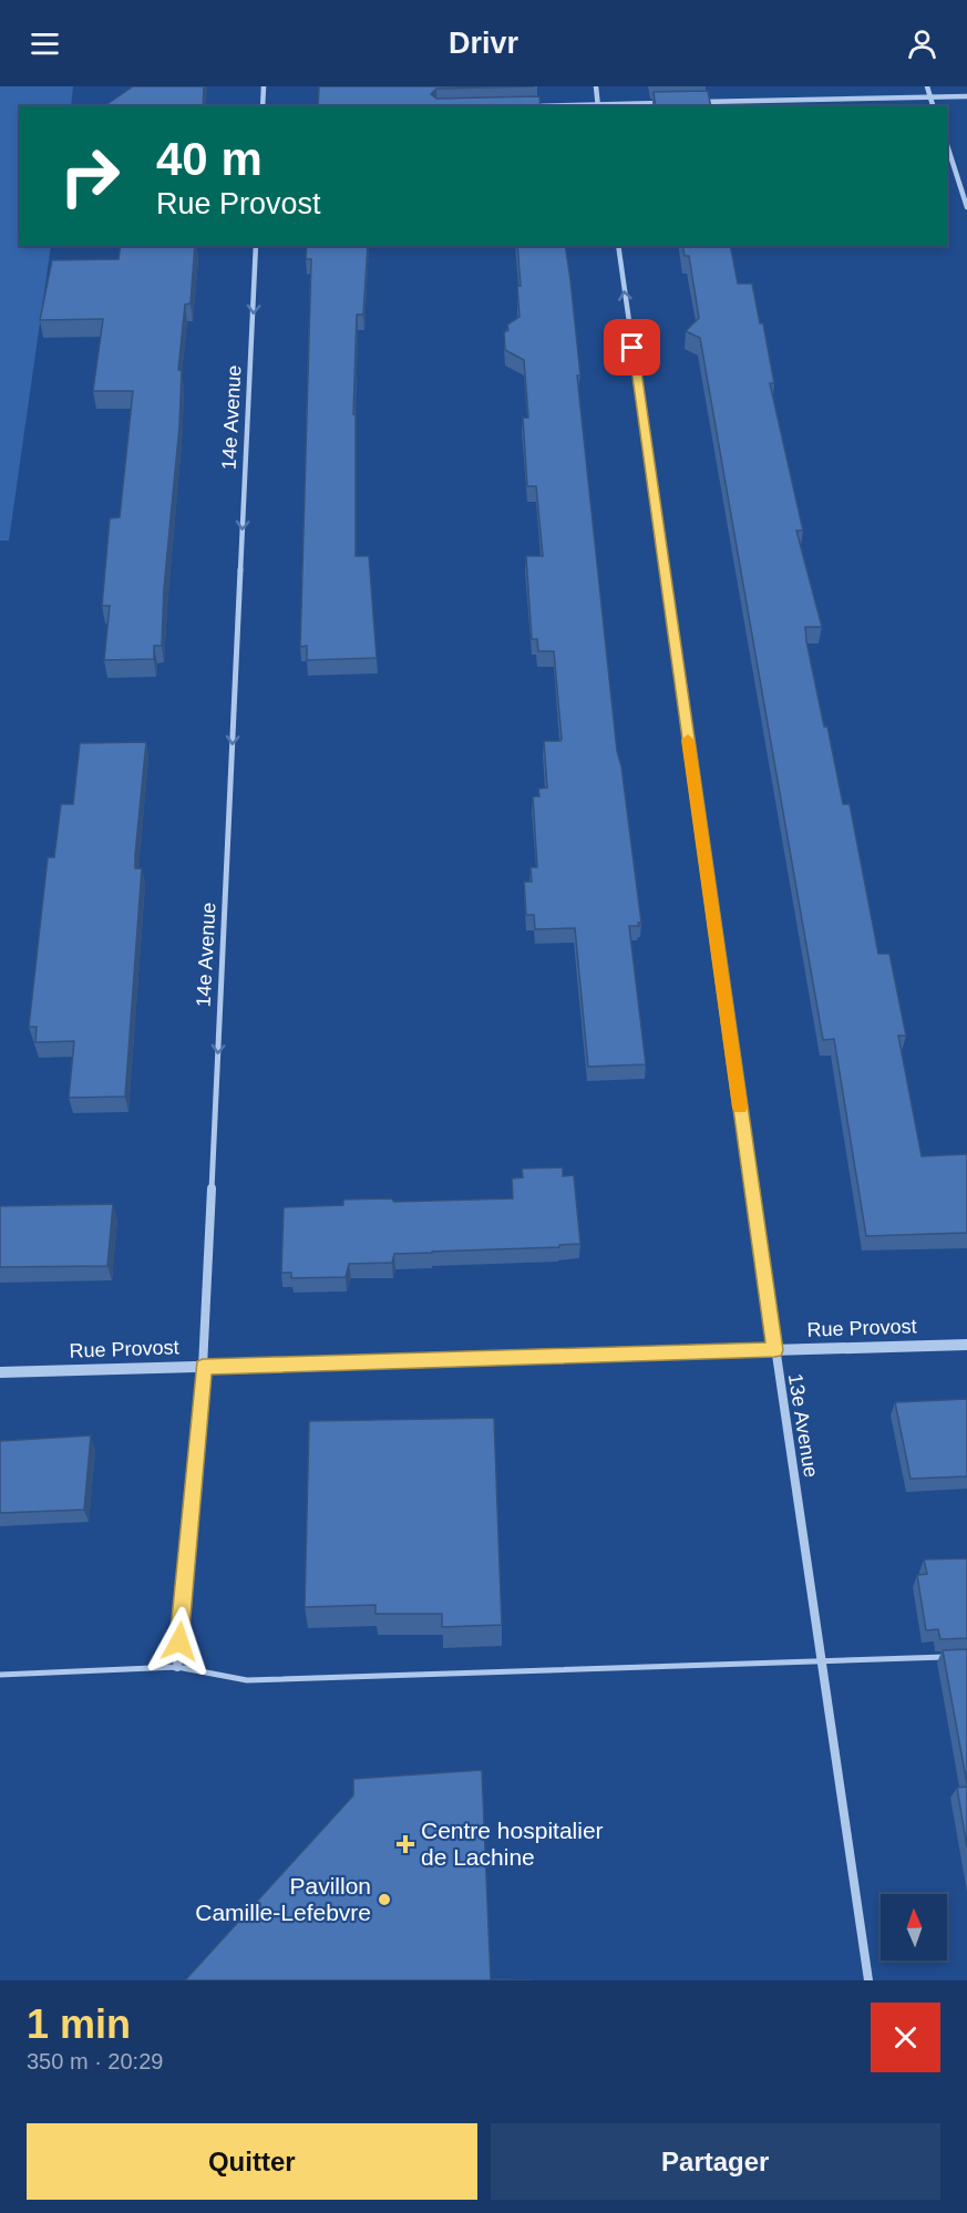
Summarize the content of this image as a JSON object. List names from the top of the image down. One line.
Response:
{"streets":{"street":["14e Avenue","Rue Provost","13e Avenue"]},"crossings":[["14e Avenue","Rue Provost"],["Rue Provost","13e Avenue"]],"one_way":["14e Avenue","13e Avenue"],"places":{"health":["Centre hospitalier de Lachine"],"other":["Pavillon Camille-Lefebvre"]},"north":"top","page":{"header":"Drivr","turn":["40 m","Rue Provost"],"heading":["1 min","350 m · 20:29"],"buttons":["Quitter","Partager"]}}
